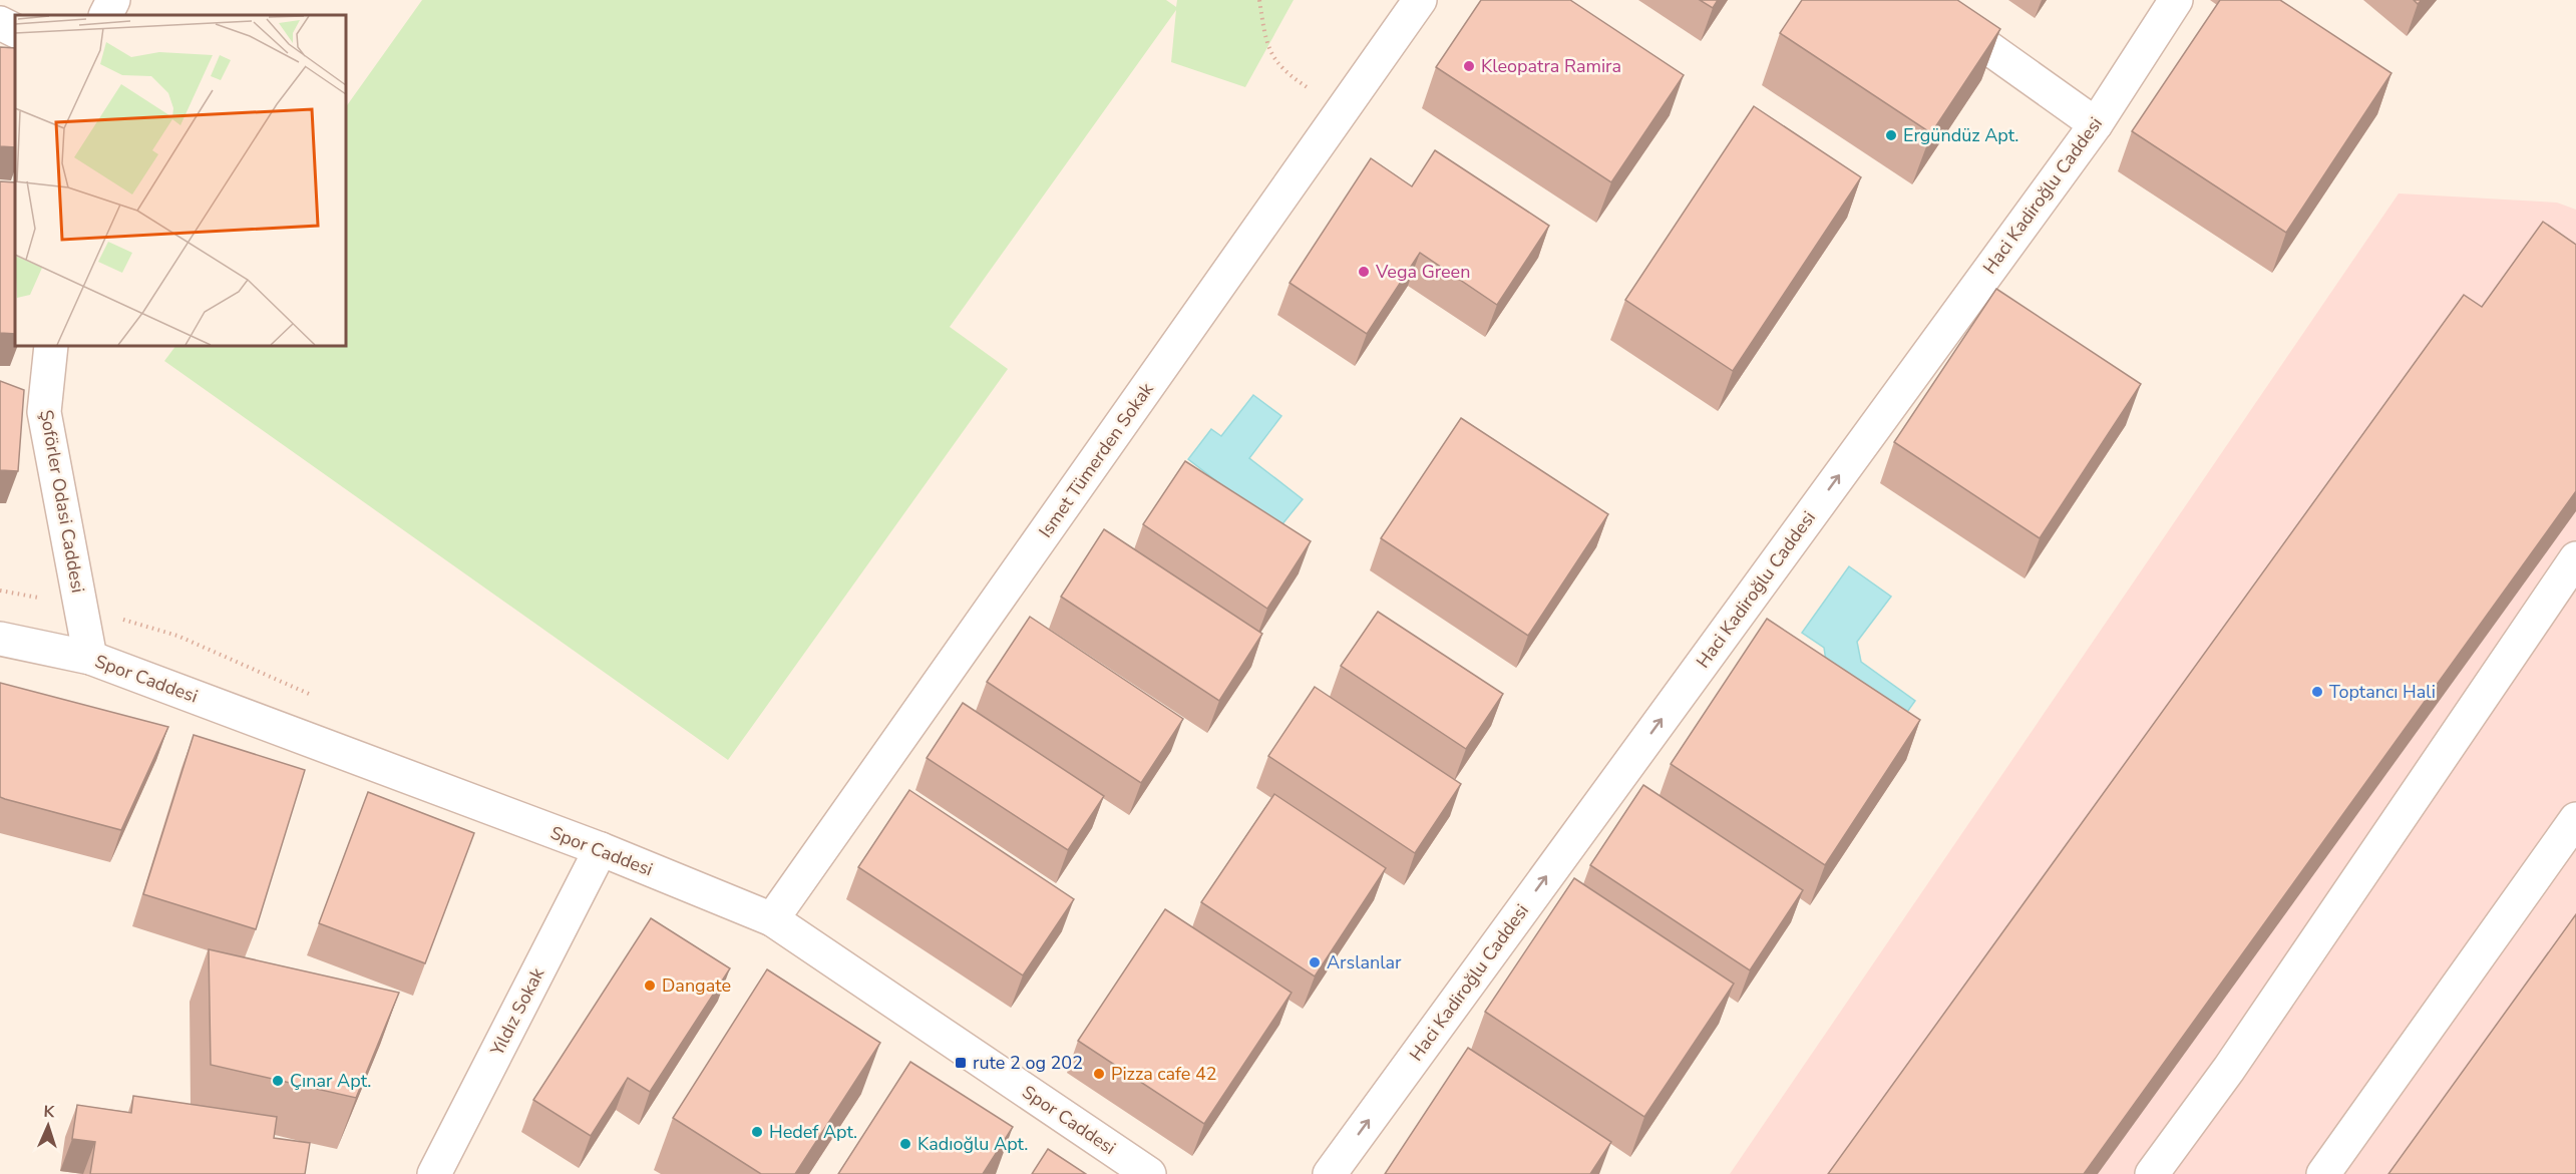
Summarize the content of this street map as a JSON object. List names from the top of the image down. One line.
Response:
{"streets":{"street":["Haci Kadiroğlu Caddesi","Ismet Tümerden Sokak","Şoförler Odasi Caddesi","Spor Caddesi","Yıldız Sokak"]},"crossings":[["Ismet Tümerden Sokak","Spor Caddesi"],["Şoförler Odasi Caddesi","Spor Caddesi"],["Spor Caddesi","Yıldız Sokak"]],"one_way":["Haci Kadiroğlu Caddesi"],"places":{"other":["Kleopatra Ramira","Ergündüz Apt.","Vega Green","Toptancı Hali","Arslanlar","Dangate","Pizza cafe 42","Çınar Apt.","Hedef Apt.","Kadıoğlu Apt."],"transit":["rute 2 og 202"]},"north":"top"}
